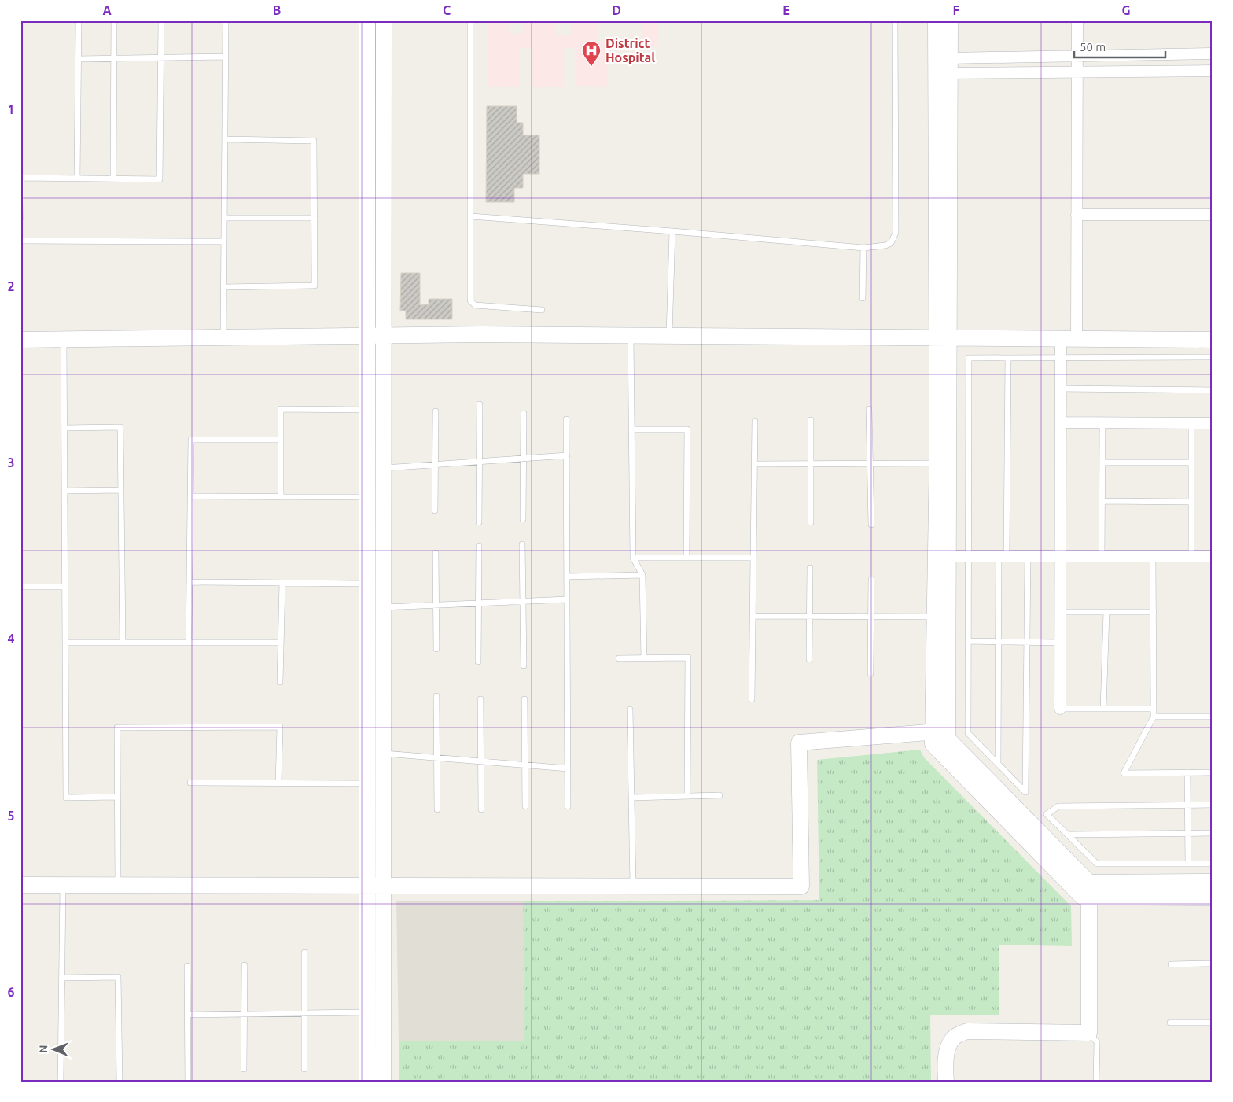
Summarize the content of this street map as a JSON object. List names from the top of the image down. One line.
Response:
{"places":{"hospital":["District Hospital"]},"scale_bar":"50 m","north":"left","grid":{"columns":["A","B","C","D","E","F","G"],"rows":["1","2","3","4","5","6"]}}
